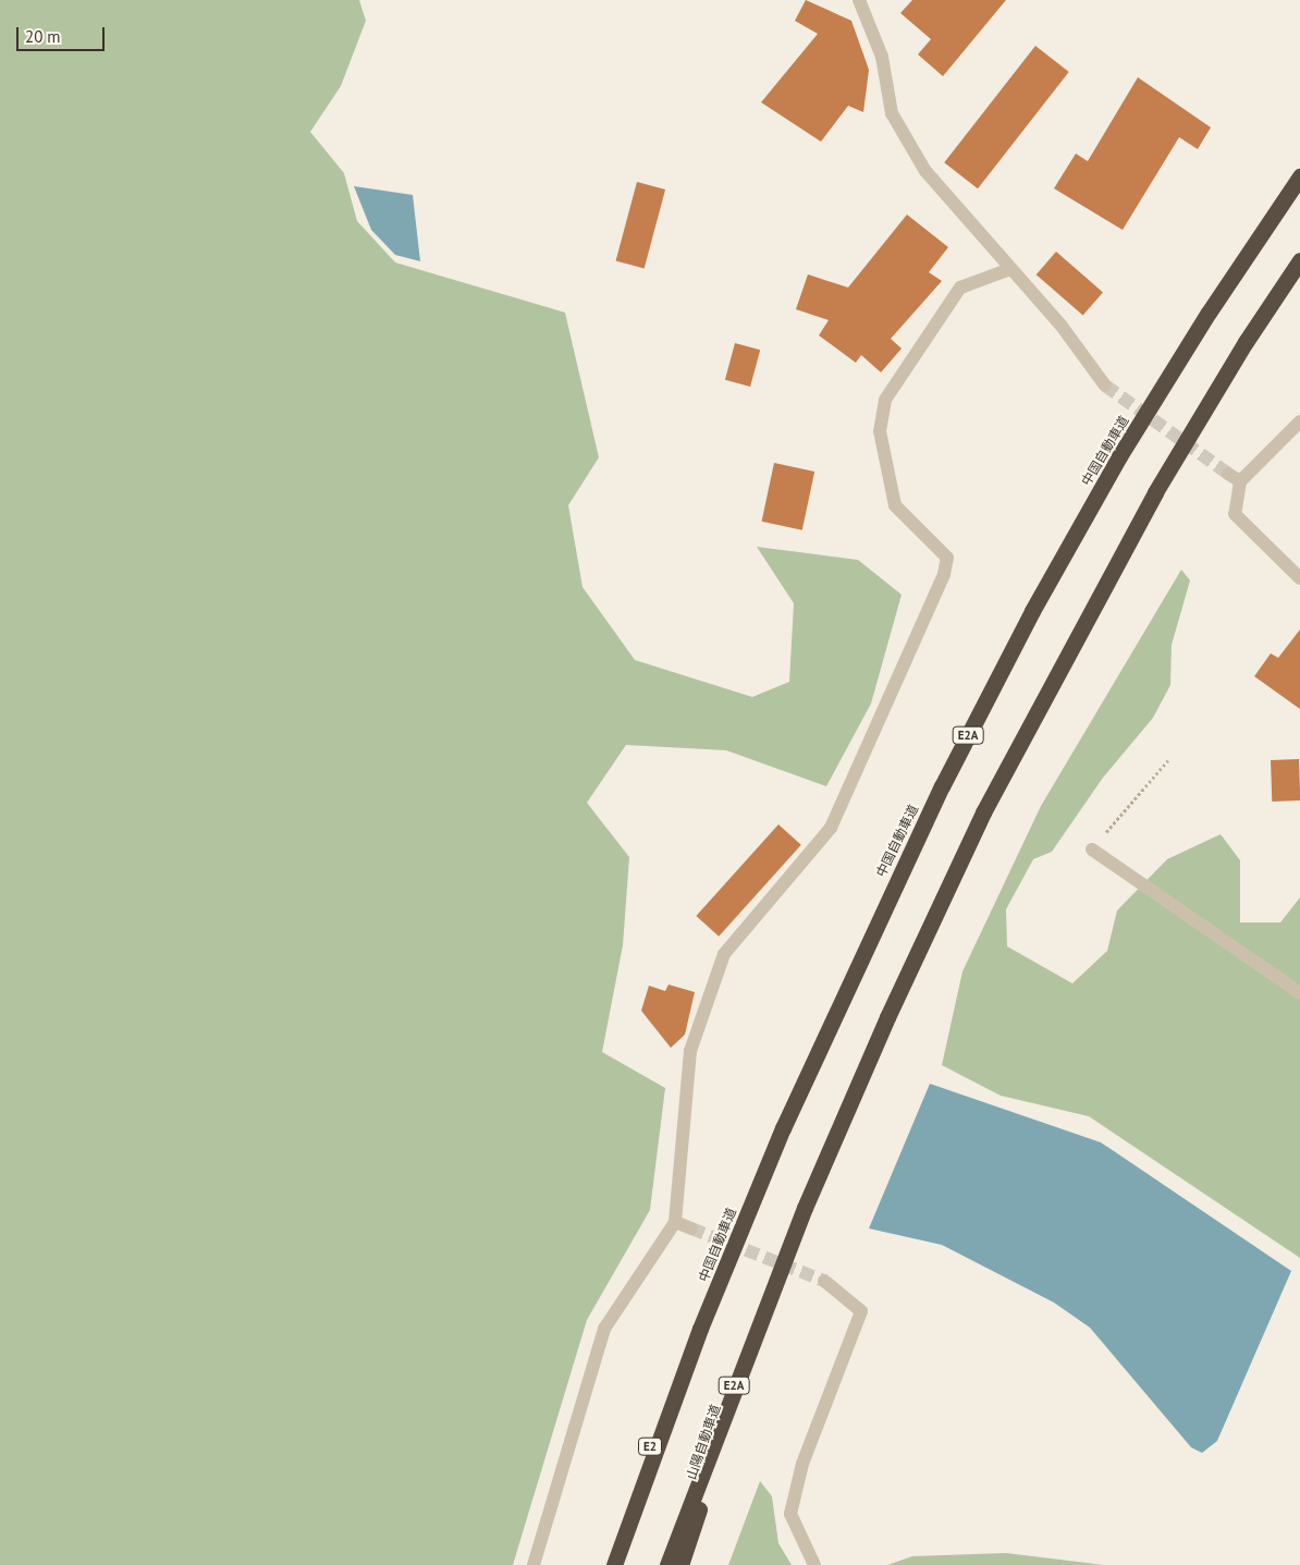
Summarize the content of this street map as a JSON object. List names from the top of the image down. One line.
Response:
{"streets":{"highway":["中国自動車道","E2A","山陽自動車道","E2"]},"crossings":[["中国自動車道","E2"],["E2A","山陽自動車道"]],"scale_bar":"20 m"}
